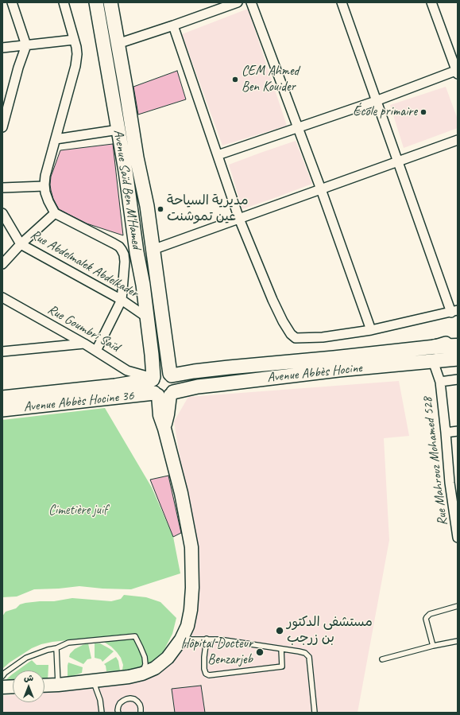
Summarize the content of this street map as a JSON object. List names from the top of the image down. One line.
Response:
{"streets":{"main road":["Avenue Saïd Ben M'Hamed","Avenue Abbès Hocine","Avenue Abbès Hocine 36"],"street":["Rue Abdelmalek Abdelkader","Rue Goumbri Saïd","Rue Mahrouz Mohamed 528"]},"crossings":[["Avenue Saïd Ben M'Hamed","Rue Abdelmalek Abdelkader"],["Avenue Saïd Ben M'Hamed","Rue Goumbri Saïd"],["Avenue Saïd Ben M'Hamed","Avenue Abbès Hocine"],["Avenue Saïd Ben M'Hamed","Avenue Abbès Hocine 36"],["Rue Goumbri Saïd","Avenue Abbès Hocine"],["Rue Goumbri Saïd","Avenue Abbès Hocine 36"],["Avenue Abbès Hocine","Avenue Abbès Hocine 36"],["Avenue Abbès Hocine","Rue Mahrouz Mohamed 528"]],"parks":["Cimetière juif"],"places":["CEM Ahmed Ben Kouider","École primaire","مديرية السياحة عين تموشنت","مستشفى الدكتور بن زرجب","Hôpital Docteur Benzarjeb"],"north":"top"}
